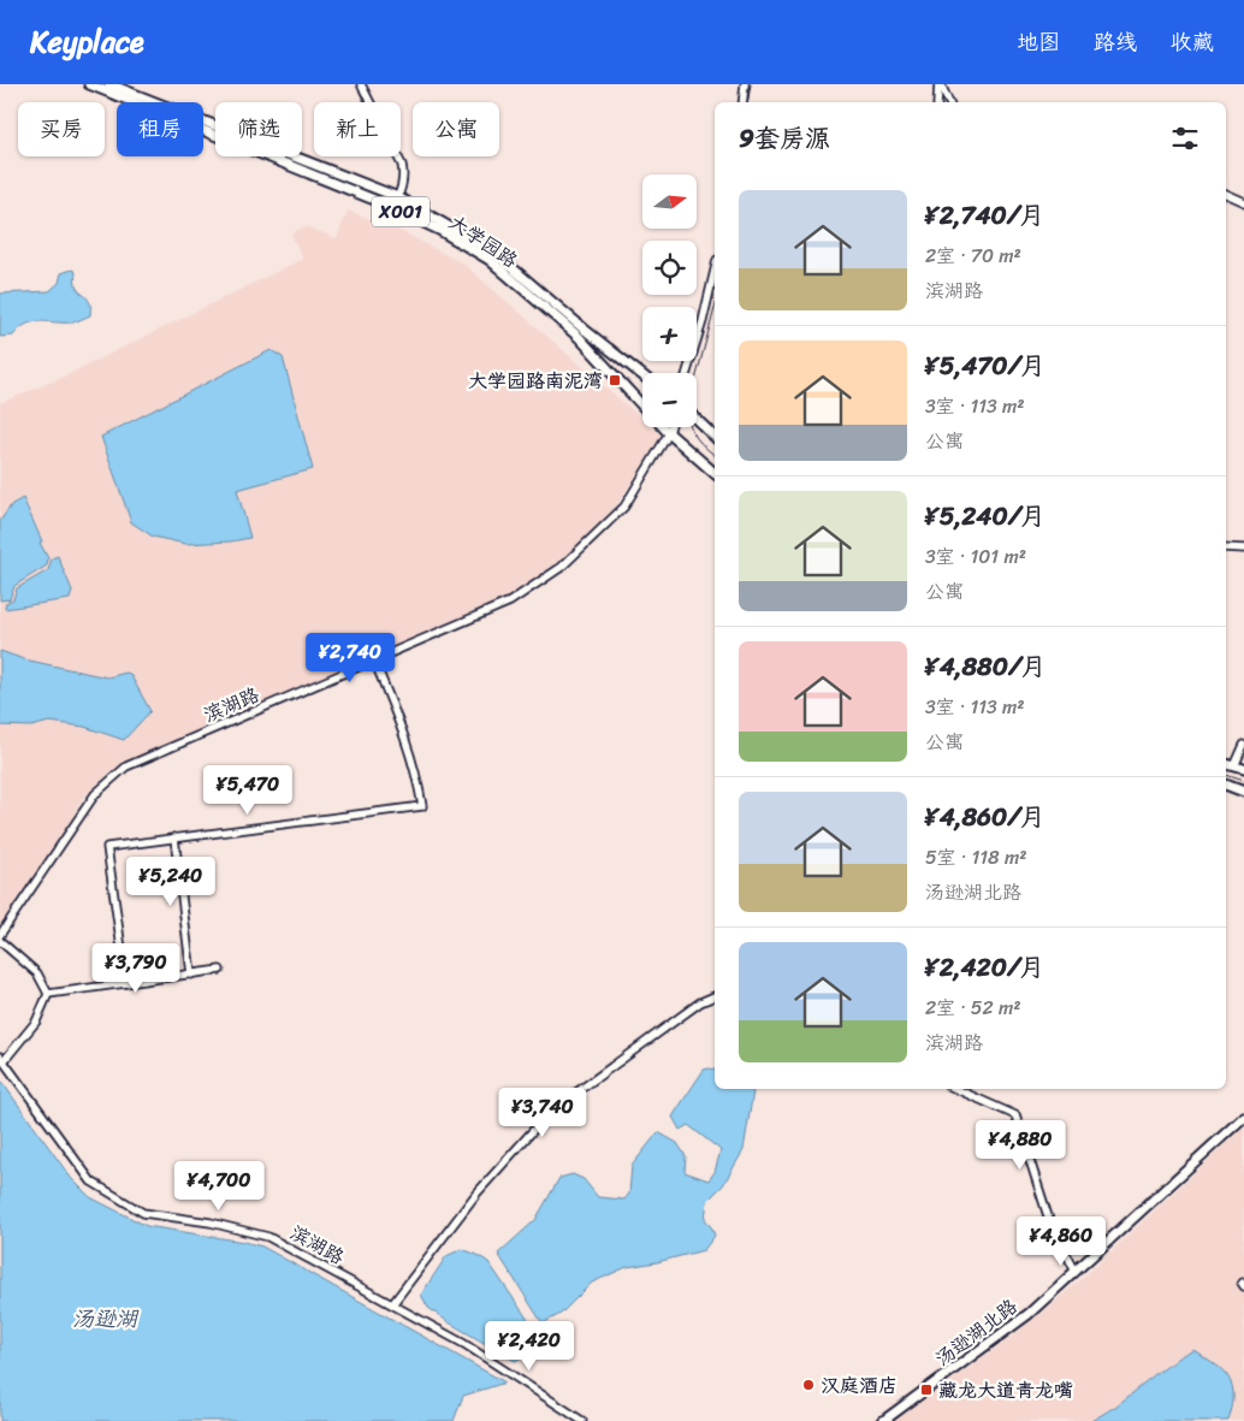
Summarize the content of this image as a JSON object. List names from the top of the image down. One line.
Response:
{"streets":{"main road":["X001","大学园路","汤逊湖北路"],"street":["滨湖路"]},"crossings":[["大学园路","滨湖路"]],"water":["汤逊湖"],"places":{"transit":["大学园路南泥湾","藏龙大道青龙嘴"],"other":["汉庭酒店"]},"north":"right","page":{"header":"Keyplace","nav":["地图","路线","收藏"],"chip":["买房","租房","筛选","新上","公寓"],"heading":"9套房源","map_buttons":["+","−"],"list":[{"name":"¥2,740/月","note":"2室 · 70 m² · 滨湖路"},{"name":"¥5,470/月","note":"3室 · 113 m² · 公寓"},{"name":"¥5,240/月","note":"3室 · 101 m² · 公寓"},{"name":"¥4,880/月","note":"3室 · 113 m² · 公寓"},{"name":"¥4,860/月","note":"5室 · 118 m² · 汤逊湖北路"},{"name":"¥2,420/月","note":"2室 · 52 m² · 滨湖路"}],"price":["¥2,740","¥5,470","¥5,240","¥3,790","¥3,740","¥4,880","¥4,700","¥4,860","¥2,420"]}}
